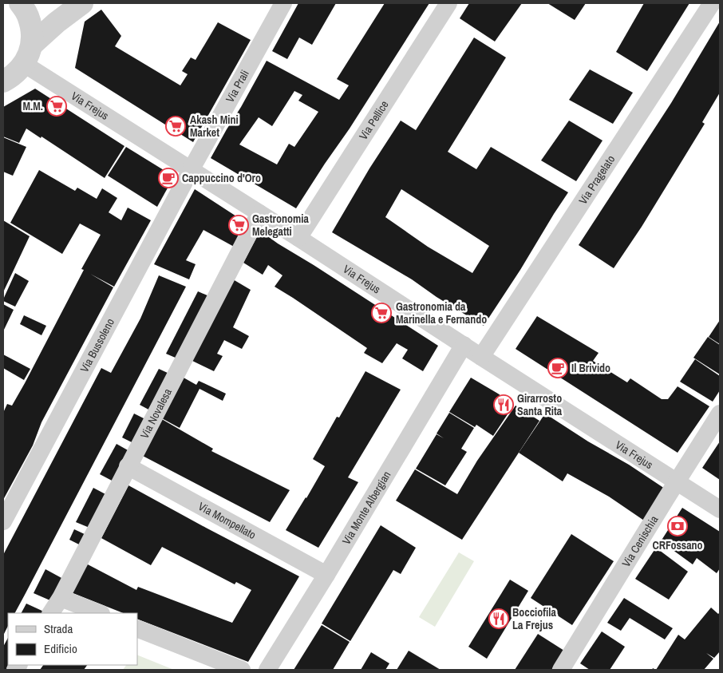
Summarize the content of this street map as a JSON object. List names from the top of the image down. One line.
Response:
{"streets":{"street":["Via Prali","Via Frejus","Via Pellice","Via Pragelato","Via Bussoleno","Via Novalesa","Via Monte Albergian","Via Mompellato","Via Cenischia"]},"crossings":[["Via Prali","Via Frejus"],["Via Prali","Via Bussoleno"],["Via Frejus","Via Pellice"],["Via Frejus","Via Pragelato"],["Via Frejus","Via Bussoleno"],["Via Frejus","Via Novalesa"],["Via Frejus","Via Monte Albergian"],["Via Frejus","Via Cenischia"],["Via Novalesa","Via Mompellato"],["Via Monte Albergian","Via Mompellato"]],"places":{"supermarket":["M.M.","Akash Mini Market","Gastronomia Melegatti","Gastronomia da Marinella e Fernando"],"cafe":["Cappuccino d'Oro","Il Brivido"],"restaurant":["Girarrosto Santa Rita","Bocciofila La Frejus"],"bank":["CRFossano"]},"legend":["Strada","Edificio"]}
